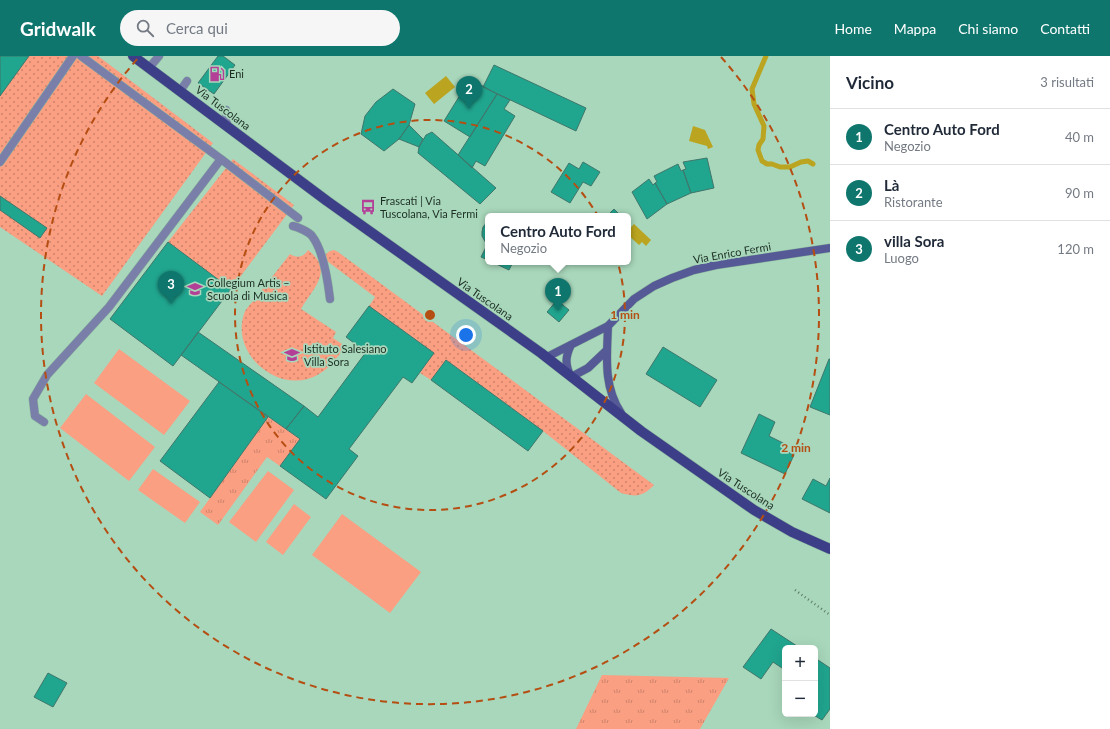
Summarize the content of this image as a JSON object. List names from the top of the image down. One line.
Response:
{"streets":{"main road":["Via Tuscolana"],"street":["Via Enrico Fermi"]},"crossings":[["Via Tuscolana","Via Enrico Fermi"]],"places":{"fuel station":["Eni"],"bus stop":["Frascati | Via Tuscolana, Via Fermi"],"school or university":["Collegium Artis – Scuola di Musica","Istituto Salesiano Villa Sora"]},"page":{"header":"Gridwalk","search":"Cerca qui","nav":["Home","Mappa","Chi siamo","Contatti"],"heading":["Vicino","3 risultati"],"pins":["2","3","1"],"list":[{"mark":"1","name":"Centro Auto Ford","note":"Negozio","value":"40 m"},{"mark":"2","name":"Là","note":"Ristorante","value":"90 m"},{"mark":"3","name":"villa Sora","note":"Luogo","value":"120 m"}],"popup":["Centro Auto Ford","Negozio"],"map_buttons":["+","−"]},"rings":["1 min","2 min"]}
